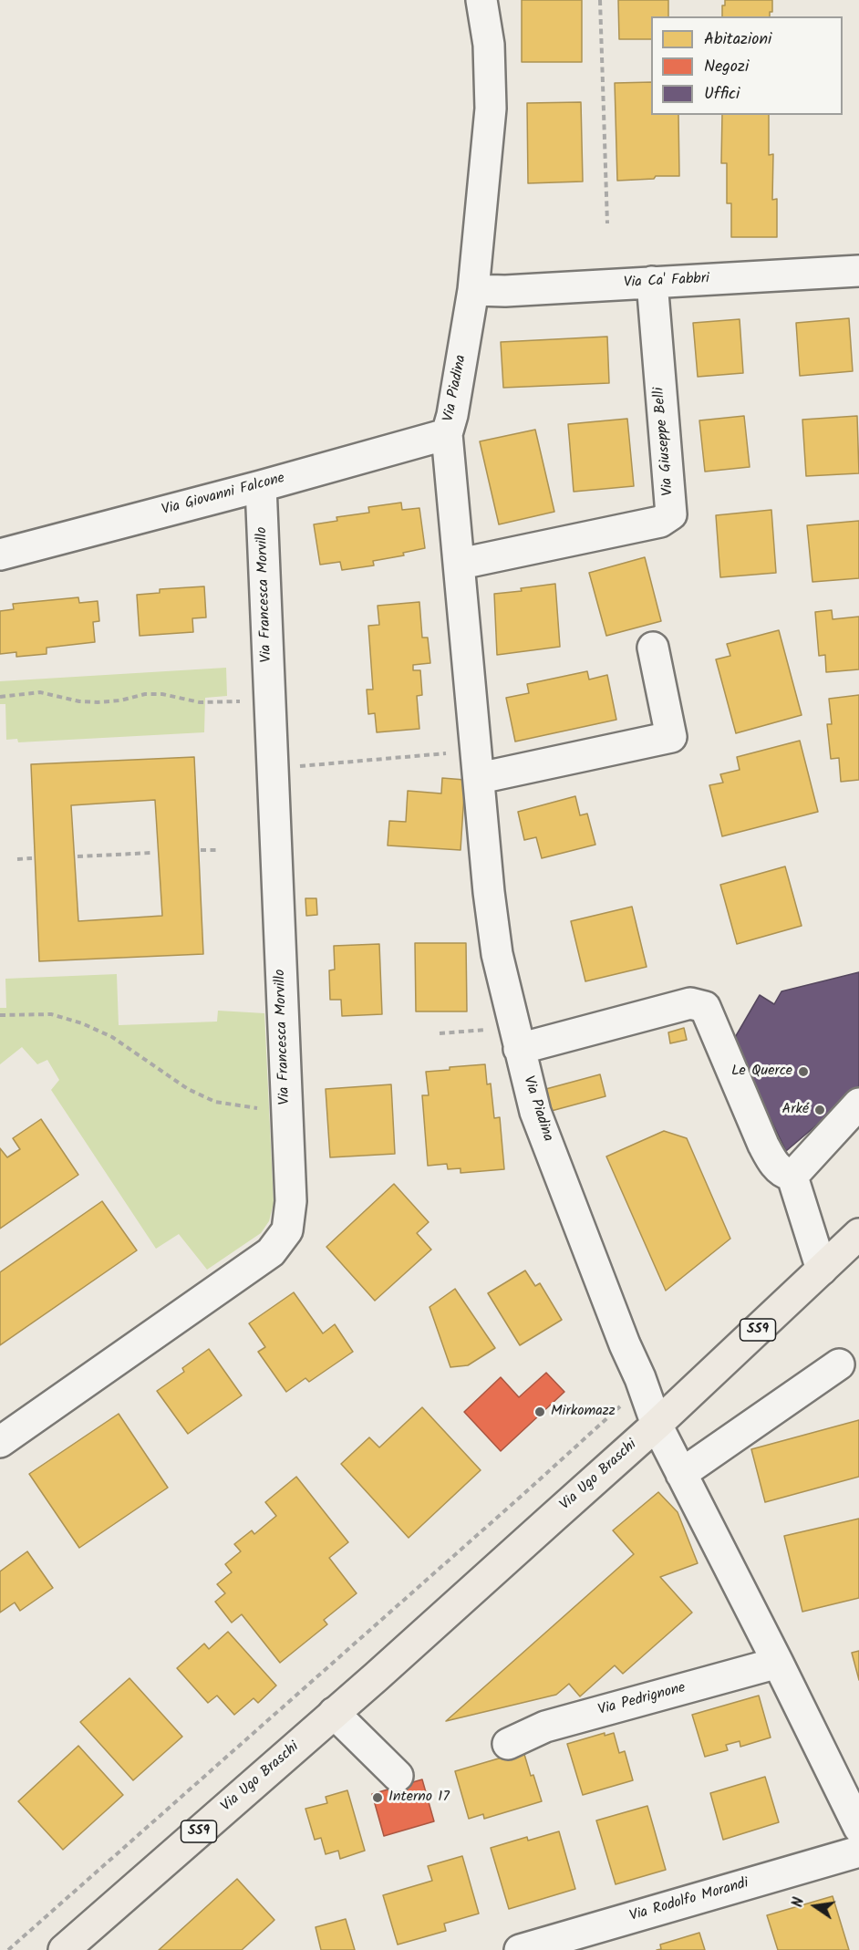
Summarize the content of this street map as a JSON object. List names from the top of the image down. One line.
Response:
{"streets":{"main road":["SS9","Via Ugo Braschi"],"street":["Via Ca' Fabbri","Via Piadina","Via Giuseppe Belli","Via Giovanni Falcone","Via Francesca Morvillo","Via Pedrignone","Via Rodolfo Morandi"]},"crossings":[["Via Ca' Fabbri","Via Piadina"],["Via Ca' Fabbri","Via Giuseppe Belli"],["Via Piadina","Via Giuseppe Belli"],["Via Piadina","Via Giovanni Falcone"],["Via Piadina","Via Ugo Braschi"],["Via Giovanni Falcone","Via Francesca Morvillo"]],"places":["Le Querce","Arké","Mirkomazz","Interno 17"],"legend":["Abitazioni","Negozi","Uffici"],"north":"left"}
